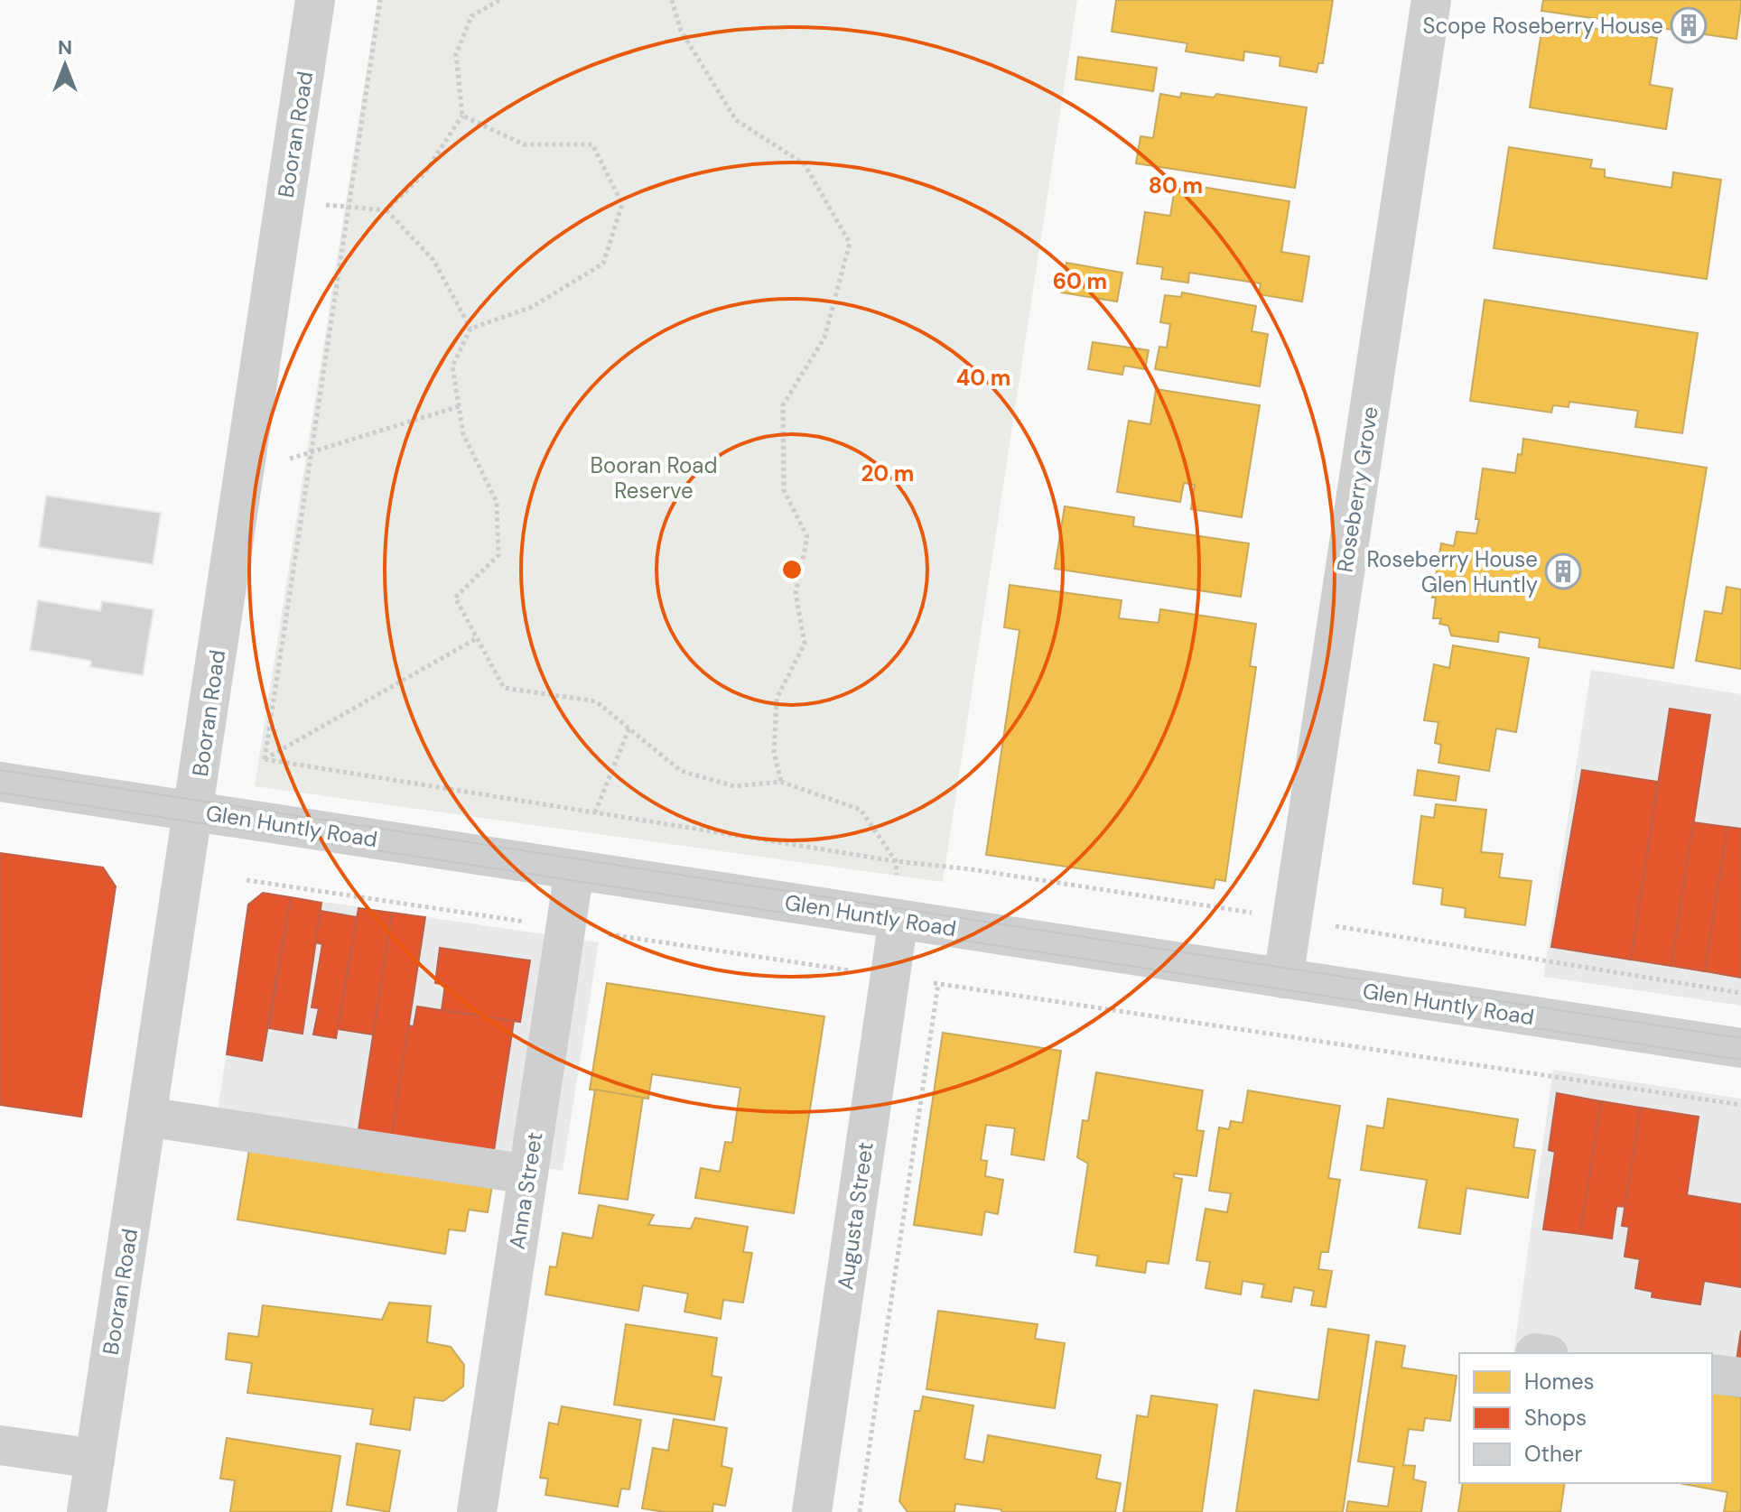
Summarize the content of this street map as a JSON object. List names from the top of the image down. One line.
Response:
{"streets":{"street":["Booran Road","Roseberry Grove","Glen Huntly Road","Anna Street","Augusta Street"]},"crossings":[["Booran Road","Glen Huntly Road"],["Roseberry Grove","Glen Huntly Road"],["Glen Huntly Road","Anna Street"],["Glen Huntly Road","Augusta Street"]],"parks":["Booran Road Reserve"],"places":{"building":["Scope Roseberry House","Roseberry House Glen Huntly"]},"legend":["Homes","Shops","Other"],"north":"top","rings":["80 m","60 m","40 m","20 m"]}
